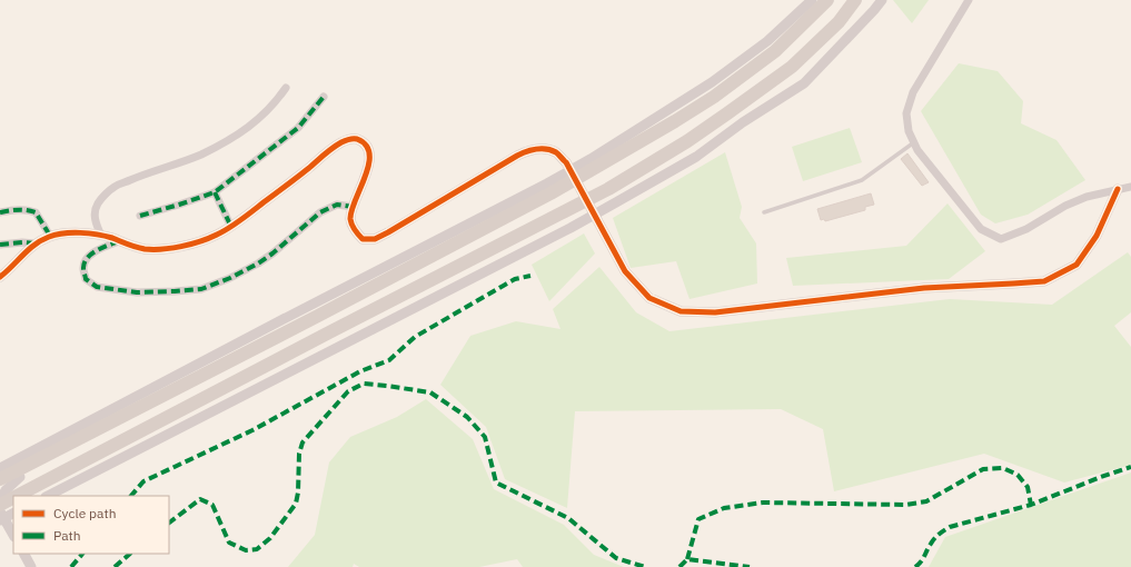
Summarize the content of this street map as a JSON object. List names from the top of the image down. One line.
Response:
{"legend":["Cycle path","Path"]}
